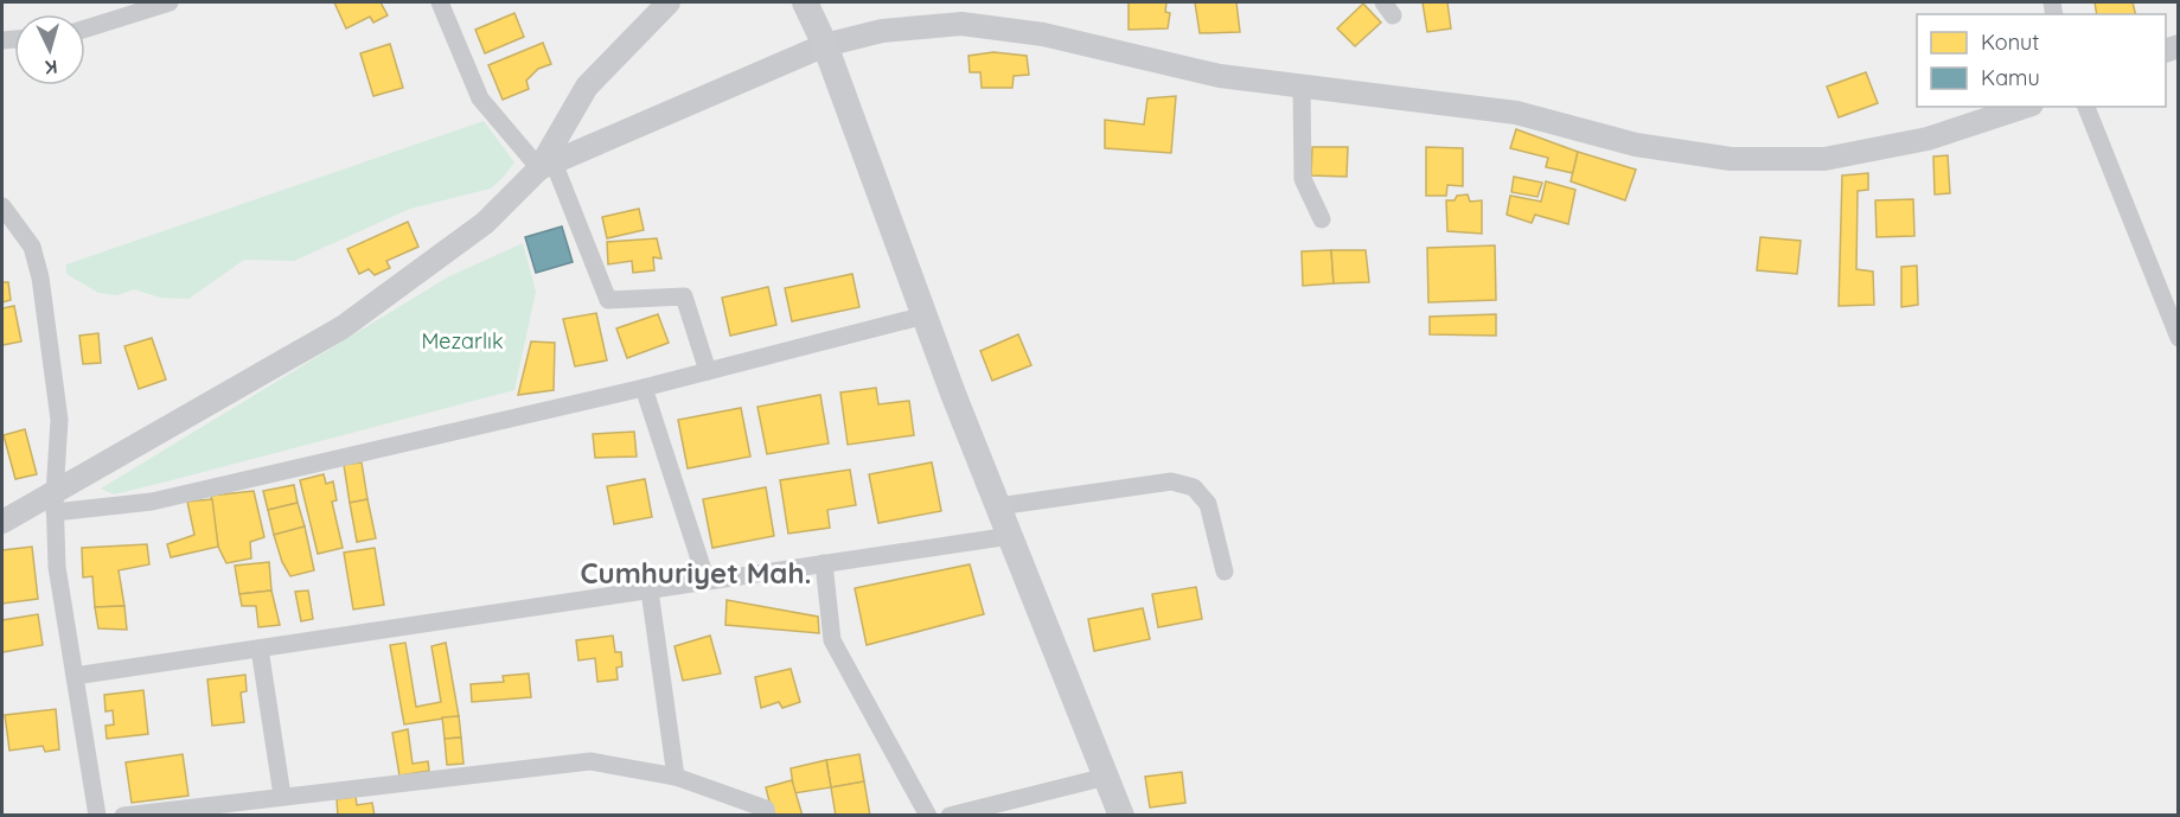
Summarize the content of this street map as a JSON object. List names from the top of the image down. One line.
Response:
{"districts":["Cumhuriyet Mah."],"parks":["Mezarlık"],"legend":["Konut","Kamu"],"north":"bottom"}
